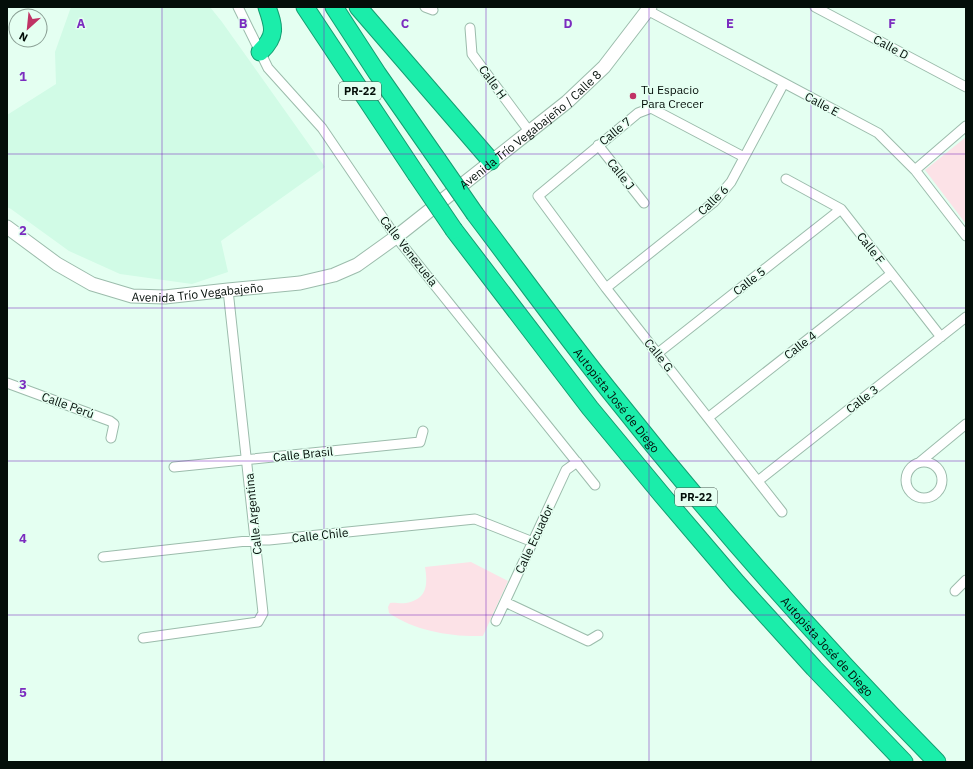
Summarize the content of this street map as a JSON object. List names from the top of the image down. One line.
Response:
{"streets":{"highway":["PR-22","Autopista José de Diego"],"street":["Calle D","Calle H","Calle E","Avenida Trío Vegabajeño / Calle 8","Calle 7","Calle J","Calle 6","Calle F","Calle Venezuela","Calle 5","Avenida Trío Vegabajeño","Calle 4","Calle G","Calle 3","Calle Perú","Calle Brasil","Calle Argentina","Calle Chile","Calle Ecuador"]},"crossings":[["Calle H","Avenida Trío Vegabajeño / Calle 8"],["Calle E","Avenida Trío Vegabajeño / Calle 8"],["Calle E","Calle 6"],["Avenida Trío Vegabajeño / Calle 8","Calle Venezuela"],["Avenida Trío Vegabajeño / Calle 8","Avenida Trío Vegabajeño"],["Calle 7","Calle J"],["Calle 7","Calle 6"],["Calle 7","Calle G"],["Calle 6","Calle G"],["Calle F","Calle 5"],["Calle F","Calle 4"],["Calle F","Calle 3"],["Calle Venezuela","Avenida Trío Vegabajeño"],["Calle Venezuela","Calle Ecuador"],["Calle 5","Calle G"],["Avenida Trío Vegabajeño","Calle Argentina"],["Calle 4","Calle G"],["Calle G","Calle 3"],["Calle Brasil","Calle Argentina"],["Calle Argentina","Calle Chile"],["Calle Chile","Calle Ecuador"]],"places":["Tu Espacio Para Crecer"],"north":"bottom left","grid":{"columns":["A","B","C","D","E","F"],"rows":["1","2","3","4","5"]}}
